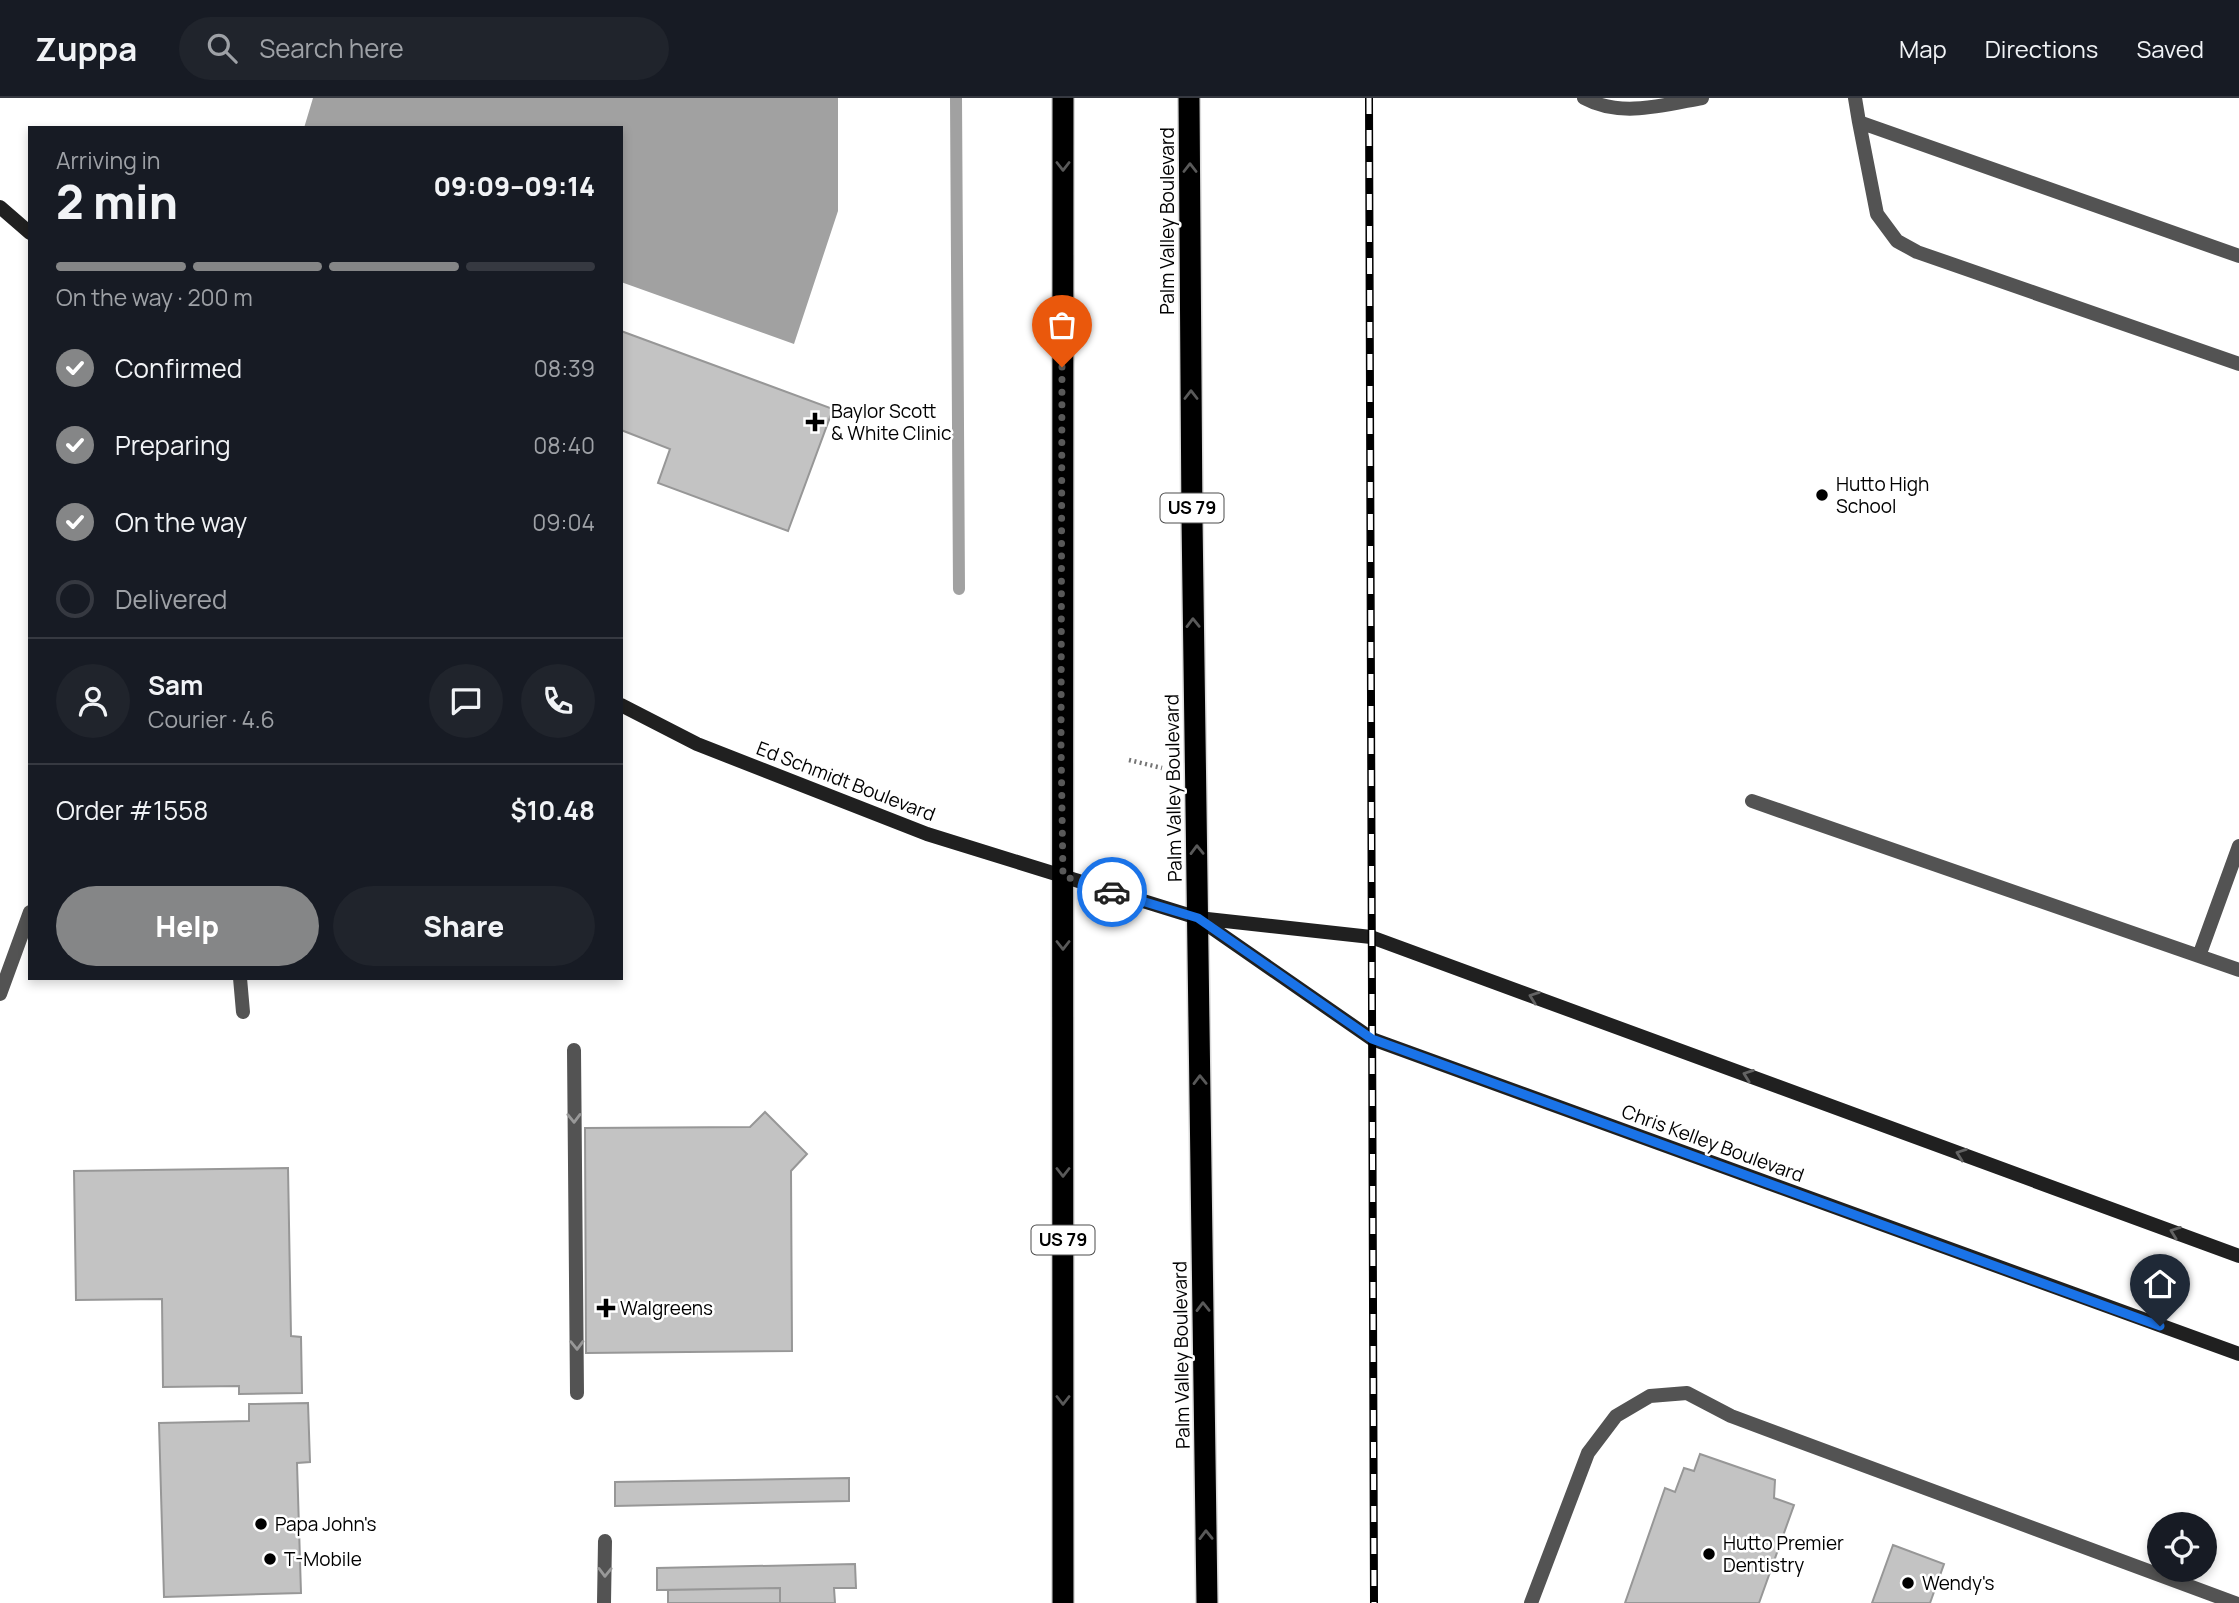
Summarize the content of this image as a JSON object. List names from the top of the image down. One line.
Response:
{"streets":{"highway":["Palm Valley Boulevard","US 79"],"main road":["Ed Schmidt Boulevard","Chris Kelley Boulevard"]},"crossings":[["Palm Valley Boulevard","Chris Kelley Boulevard"],["US 79","Ed Schmidt Boulevard"],["US 79","Chris Kelley Boulevard"],["Ed Schmidt Boulevard","Chris Kelley Boulevard"]],"places":{"health":["Baylor Scott & White Clinic","Walgreens"],"other":["Hutto High School","Papa John's","Hutto Premier Dentistry","T-Mobile","Wendy's"]},"page":{"header":"Zuppa","search":"Search here","nav":["Map","Directions","Saved"],"heading":["2 min","Arriving in","09:09–09:14"],"panel":["Sam","Courier · 4.6","Order #1558","$10.48"],"bar":"On the way · 200 m","list":[["Confirmed","08:39"],["Preparing","08:40"],["On the way","09:04"],"Delivered"],"buttons":["Help","Share"]}}
